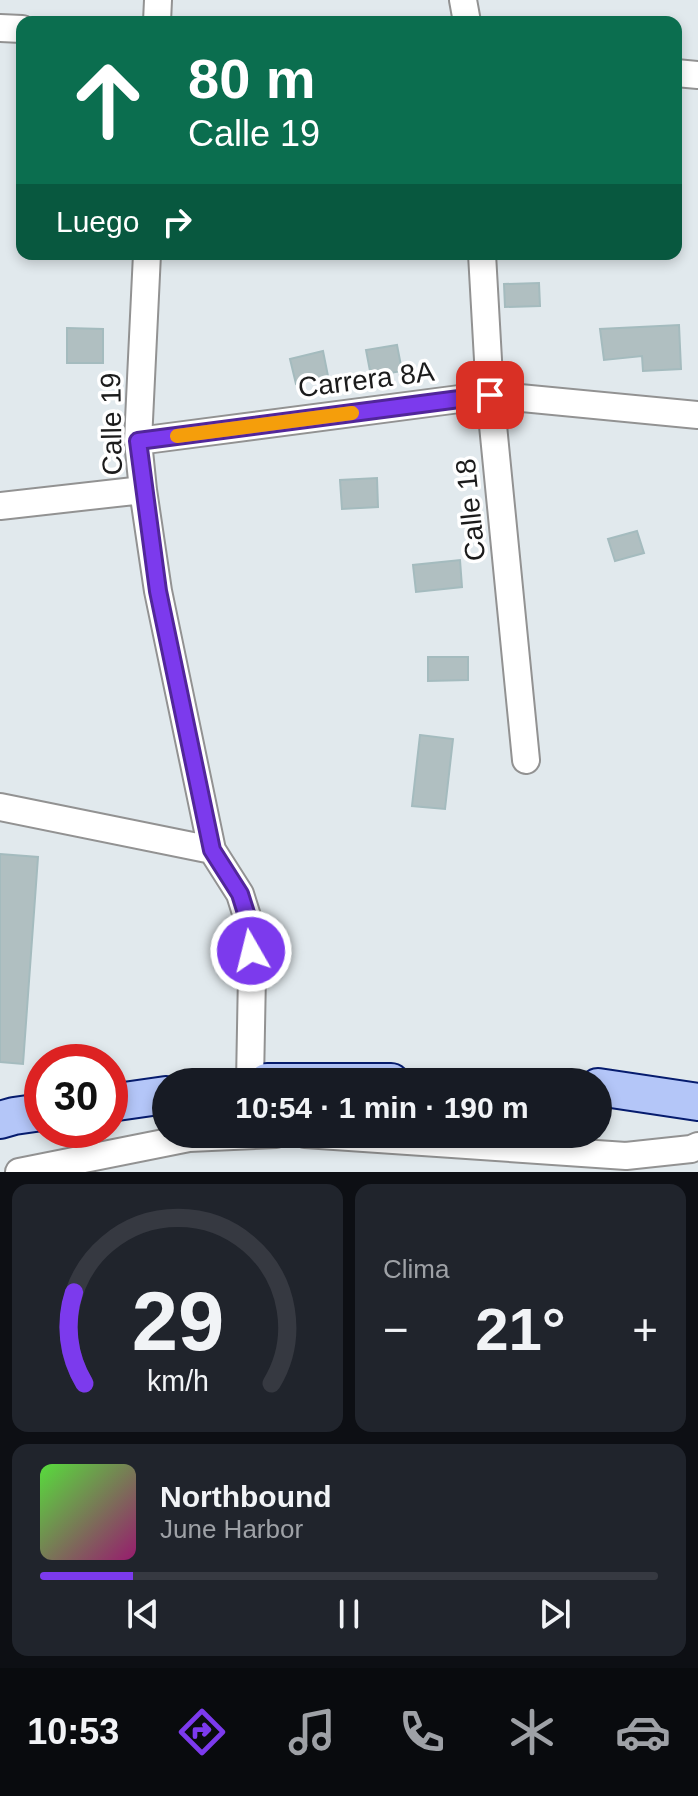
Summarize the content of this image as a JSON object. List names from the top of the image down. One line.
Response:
{"streets":{"street":["Carrera 8A","Calle 19","Calle 18"]},"crossings":[["Carrera 8A","Calle 19"],["Carrera 8A","Calle 18"]],"page":{"turn":["80 m","Calle 19"],"then":"Luego","limit":"30","trip":"10:54 · 1 min · 190 m","tile":"Clima","heat":["−","21°","+"],"song":["Northbound","June Harbor"],"tabs":"10:53","gauge":["29","km/h"]}}
